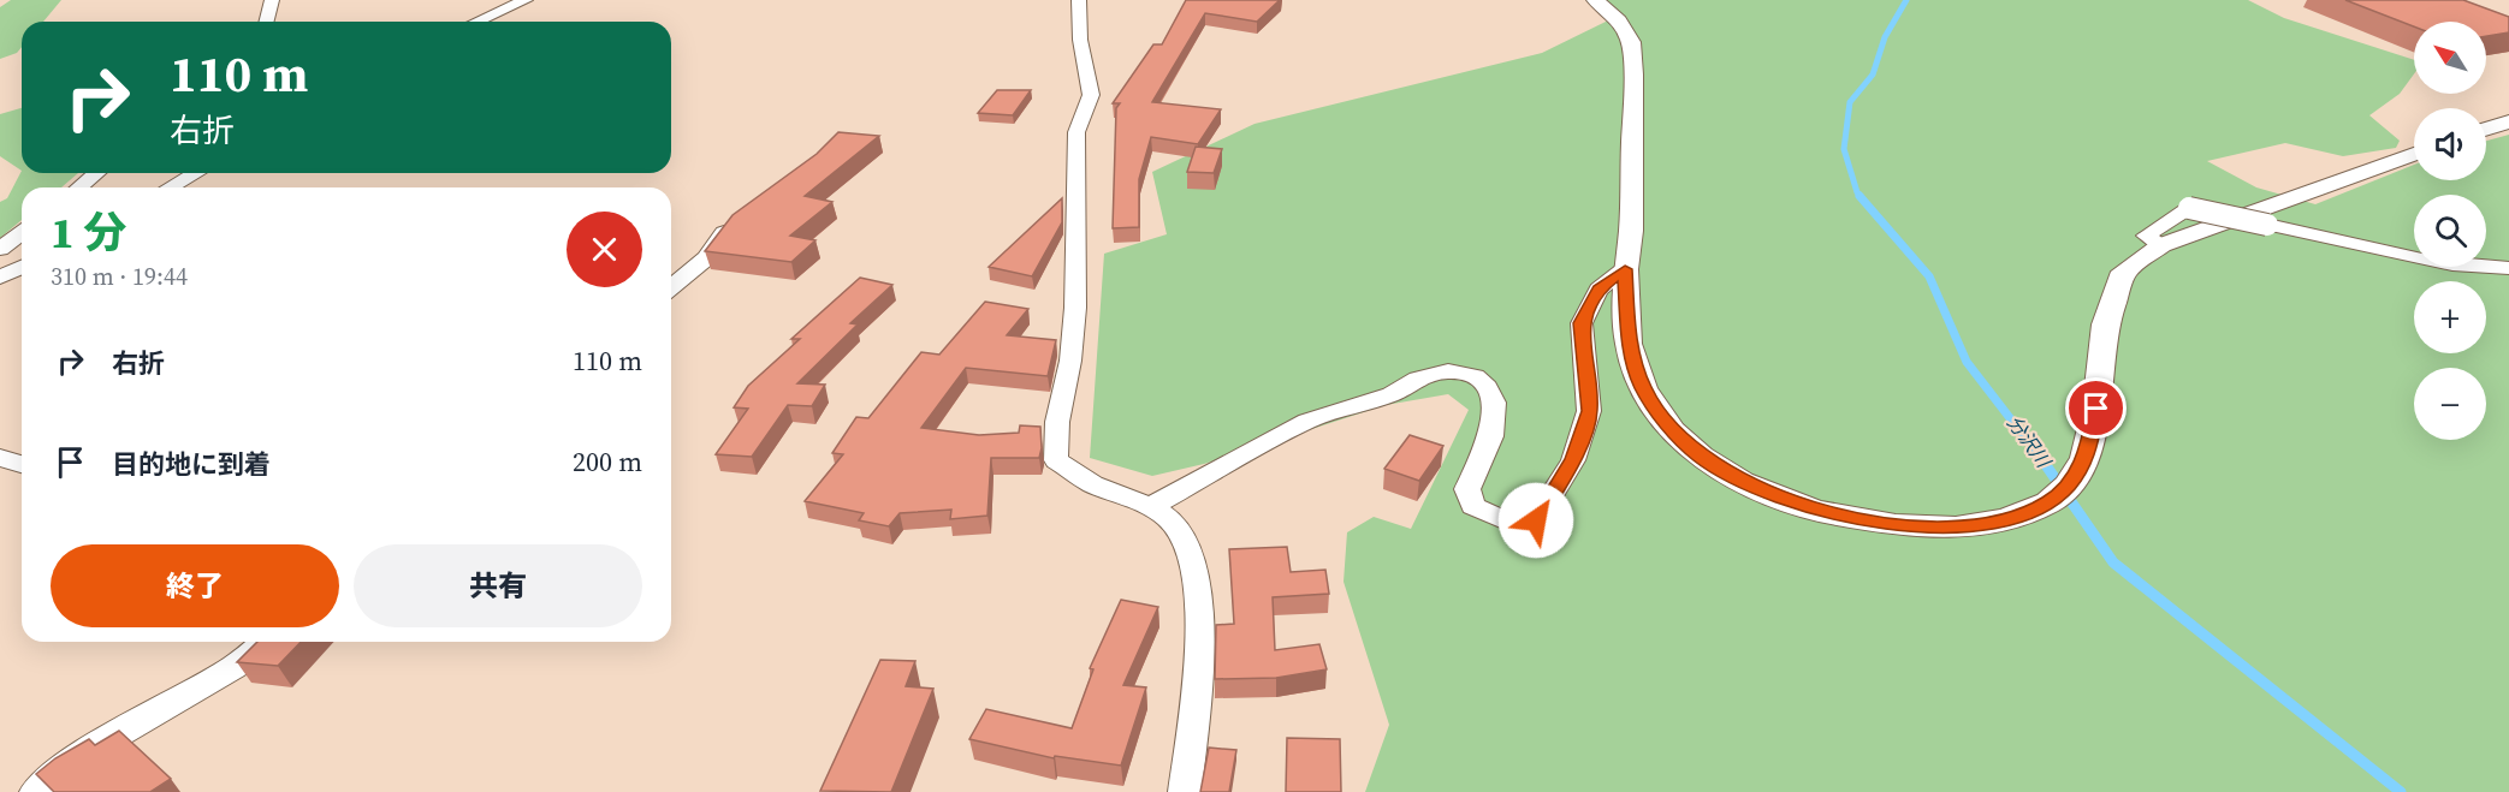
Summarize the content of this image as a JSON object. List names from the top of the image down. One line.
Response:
{"water":["分沢川"],"north":"top left","page":{"map_buttons":["+","−"],"turn":["110 m","右折"],"heading":["1 分","310 m · 19:44"],"list":[{"name":"右折","value":"110 m"},{"name":"目的地に到着","value":"200 m"}],"buttons":["終了","共有"]}}
